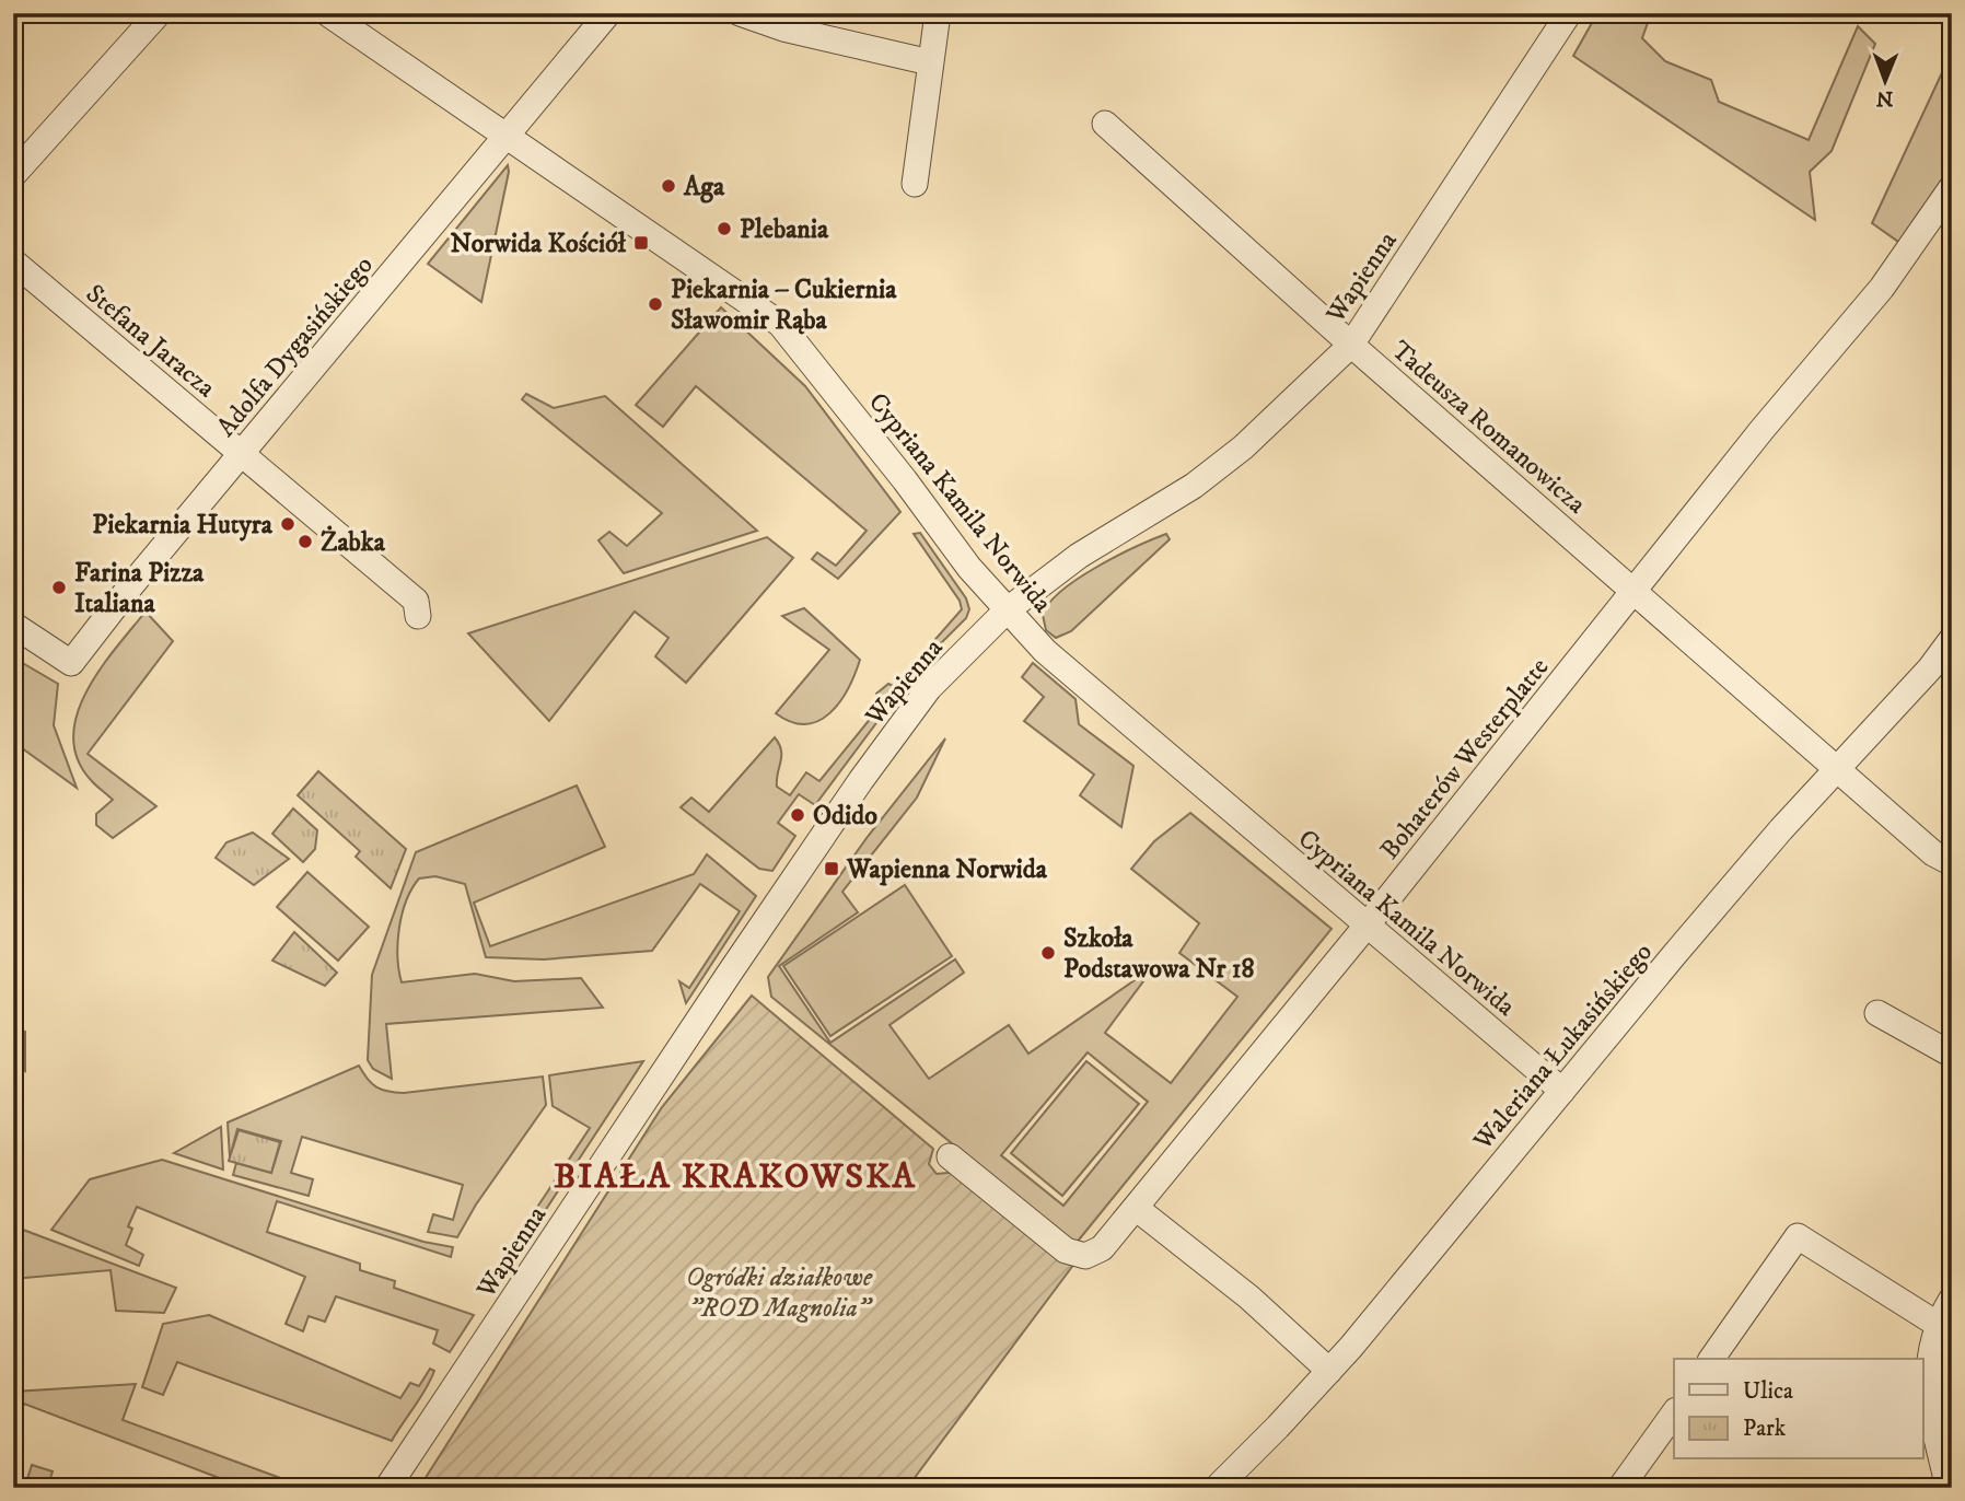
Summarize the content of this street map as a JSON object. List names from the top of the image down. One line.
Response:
{"streets":{"street":["Wapienna","Stefana Jaracza","Adolfa Dygasińskiego","Tadeusza Romanowicza","Cypriana Kamila Norwida","Bohaterów Westerplatte","Waleriana Łukasińskiego"]},"crossings":[["Wapienna","Tadeusza Romanowicza"],["Wapienna","Cypriana Kamila Norwida"],["Stefana Jaracza","Adolfa Dygasińskiego"],["Adolfa Dygasińskiego","Cypriana Kamila Norwida"],["Tadeusza Romanowicza","Bohaterów Westerplatte"],["Tadeusza Romanowicza","Waleriana Łukasińskiego"],["Cypriana Kamila Norwida","Bohaterów Westerplatte"],["Cypriana Kamila Norwida","Waleriana Łukasińskiego"]],"districts":["BIAŁA KRAKOWSKA"],"parks":["Ogródki działkowe \"ROD Magnolia\""],"places":{"other":["Aga","Plebania","Piekarnia – Cukiernia Sławomir Rąba","Piekarnia Hutyra","Żabka","Farina Pizza Italiana","Odido","Szkoła Podstawowa Nr 18"],"transit":["Norwida Kościół","Wapienna Norwida"]},"legend":["Ulica","Park"],"north":"bottom"}
